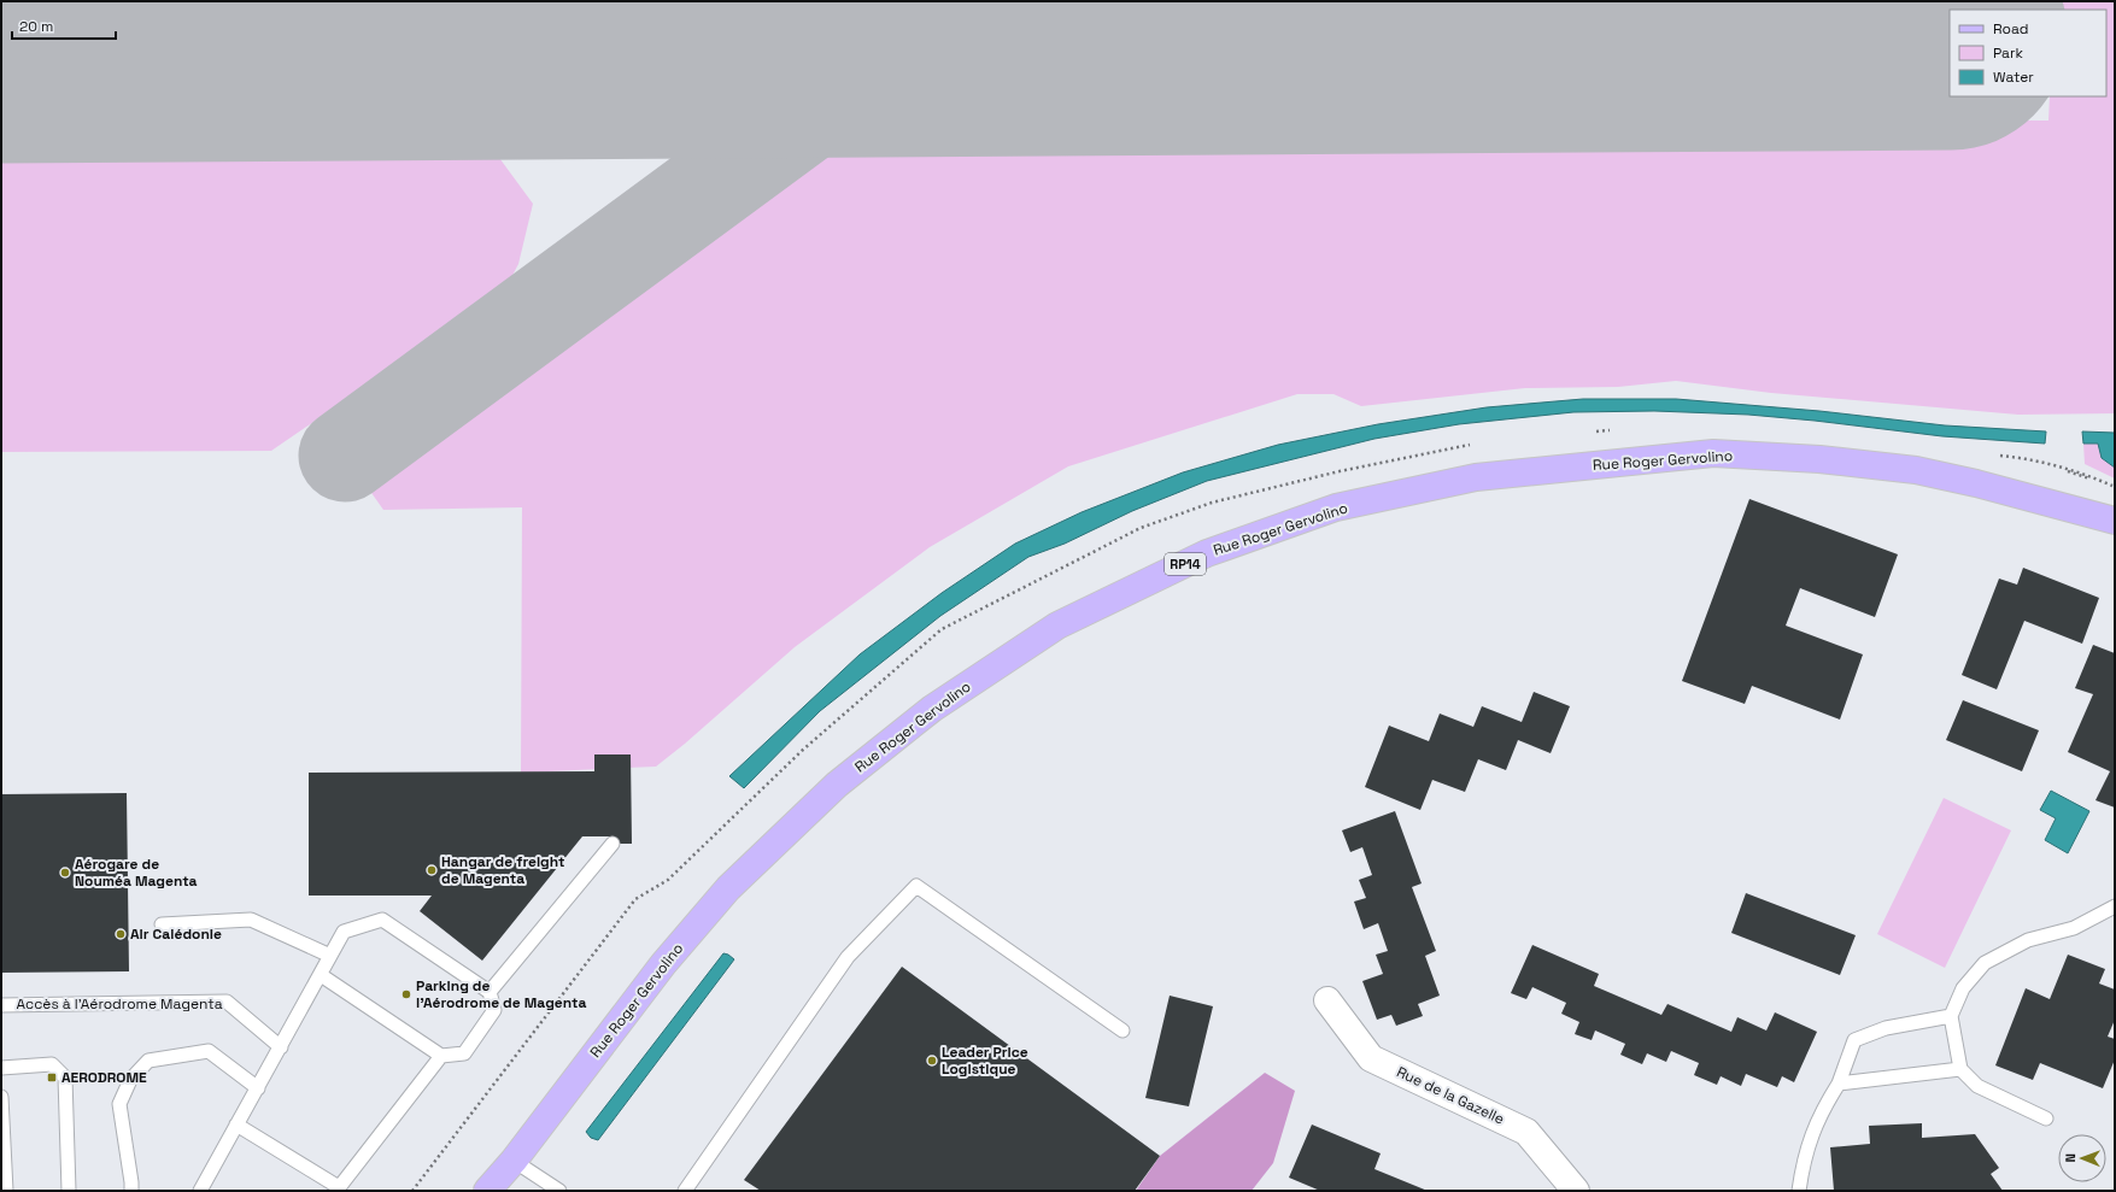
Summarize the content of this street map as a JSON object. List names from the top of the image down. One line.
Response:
{"streets":{"main road":["Rue Roger Gervolino","RP14"],"street":["Rue de la Gazelle"],"lane":["Accès à l'Aérodrome Magenta"]},"places":{"other":["Hangar de freight de Magenta","Aérogare de Nouméa Magenta","Air Calédonie","Parking de l'Aérodrome de Magenta","Leader Price Logistique"],"transit":["AERODROME"]},"legend":["Road","Park","Water"],"scale_bar":"20 m","north":"left"}
